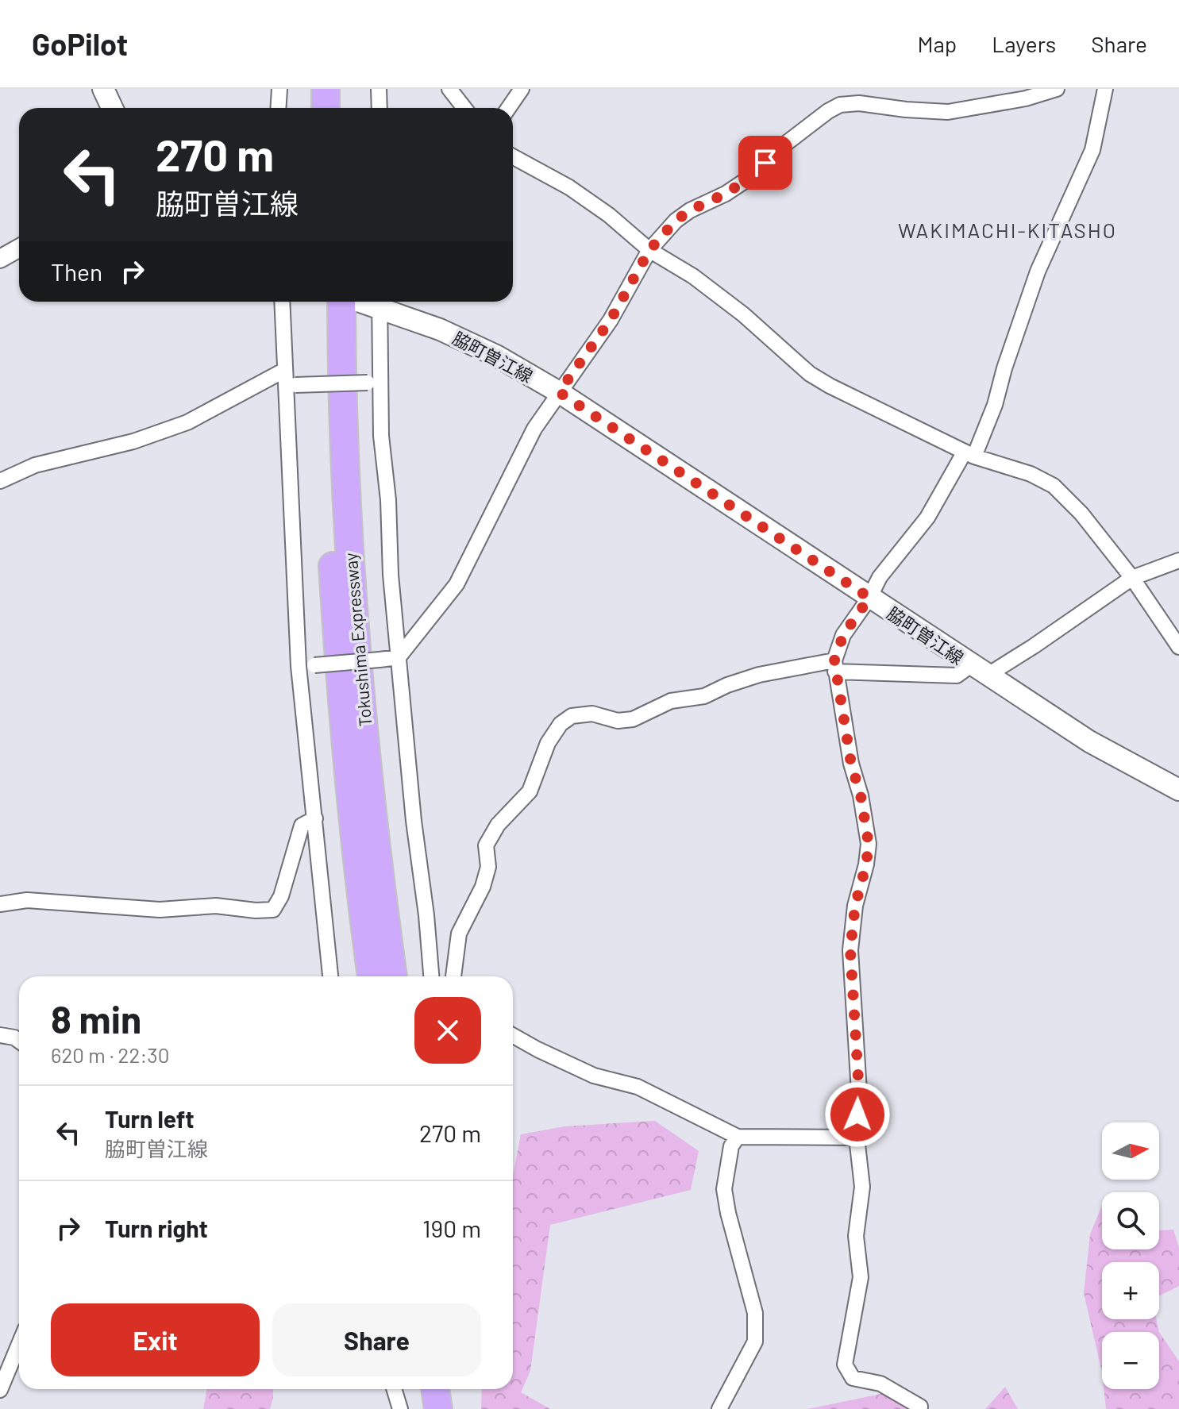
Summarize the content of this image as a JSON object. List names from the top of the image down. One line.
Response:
{"streets":{"highway":["Tokushima Expressway"],"main road":["脇町曽江線"]},"districts":["WAKIMACHI-KITASHO"],"north":"right","page":{"header":"GoPilot","nav":["Map","Layers","Share"],"turn":["270 m","脇町曽江線"],"then":"Then","heading":["8 min","620 m · 22:30"],"list":[{"name":"Turn left","note":"脇町曽江線","value":"270 m"},{"name":"Turn right","value":"190 m"}],"map_buttons":["+","−"],"buttons":["Exit","Share"]}}
